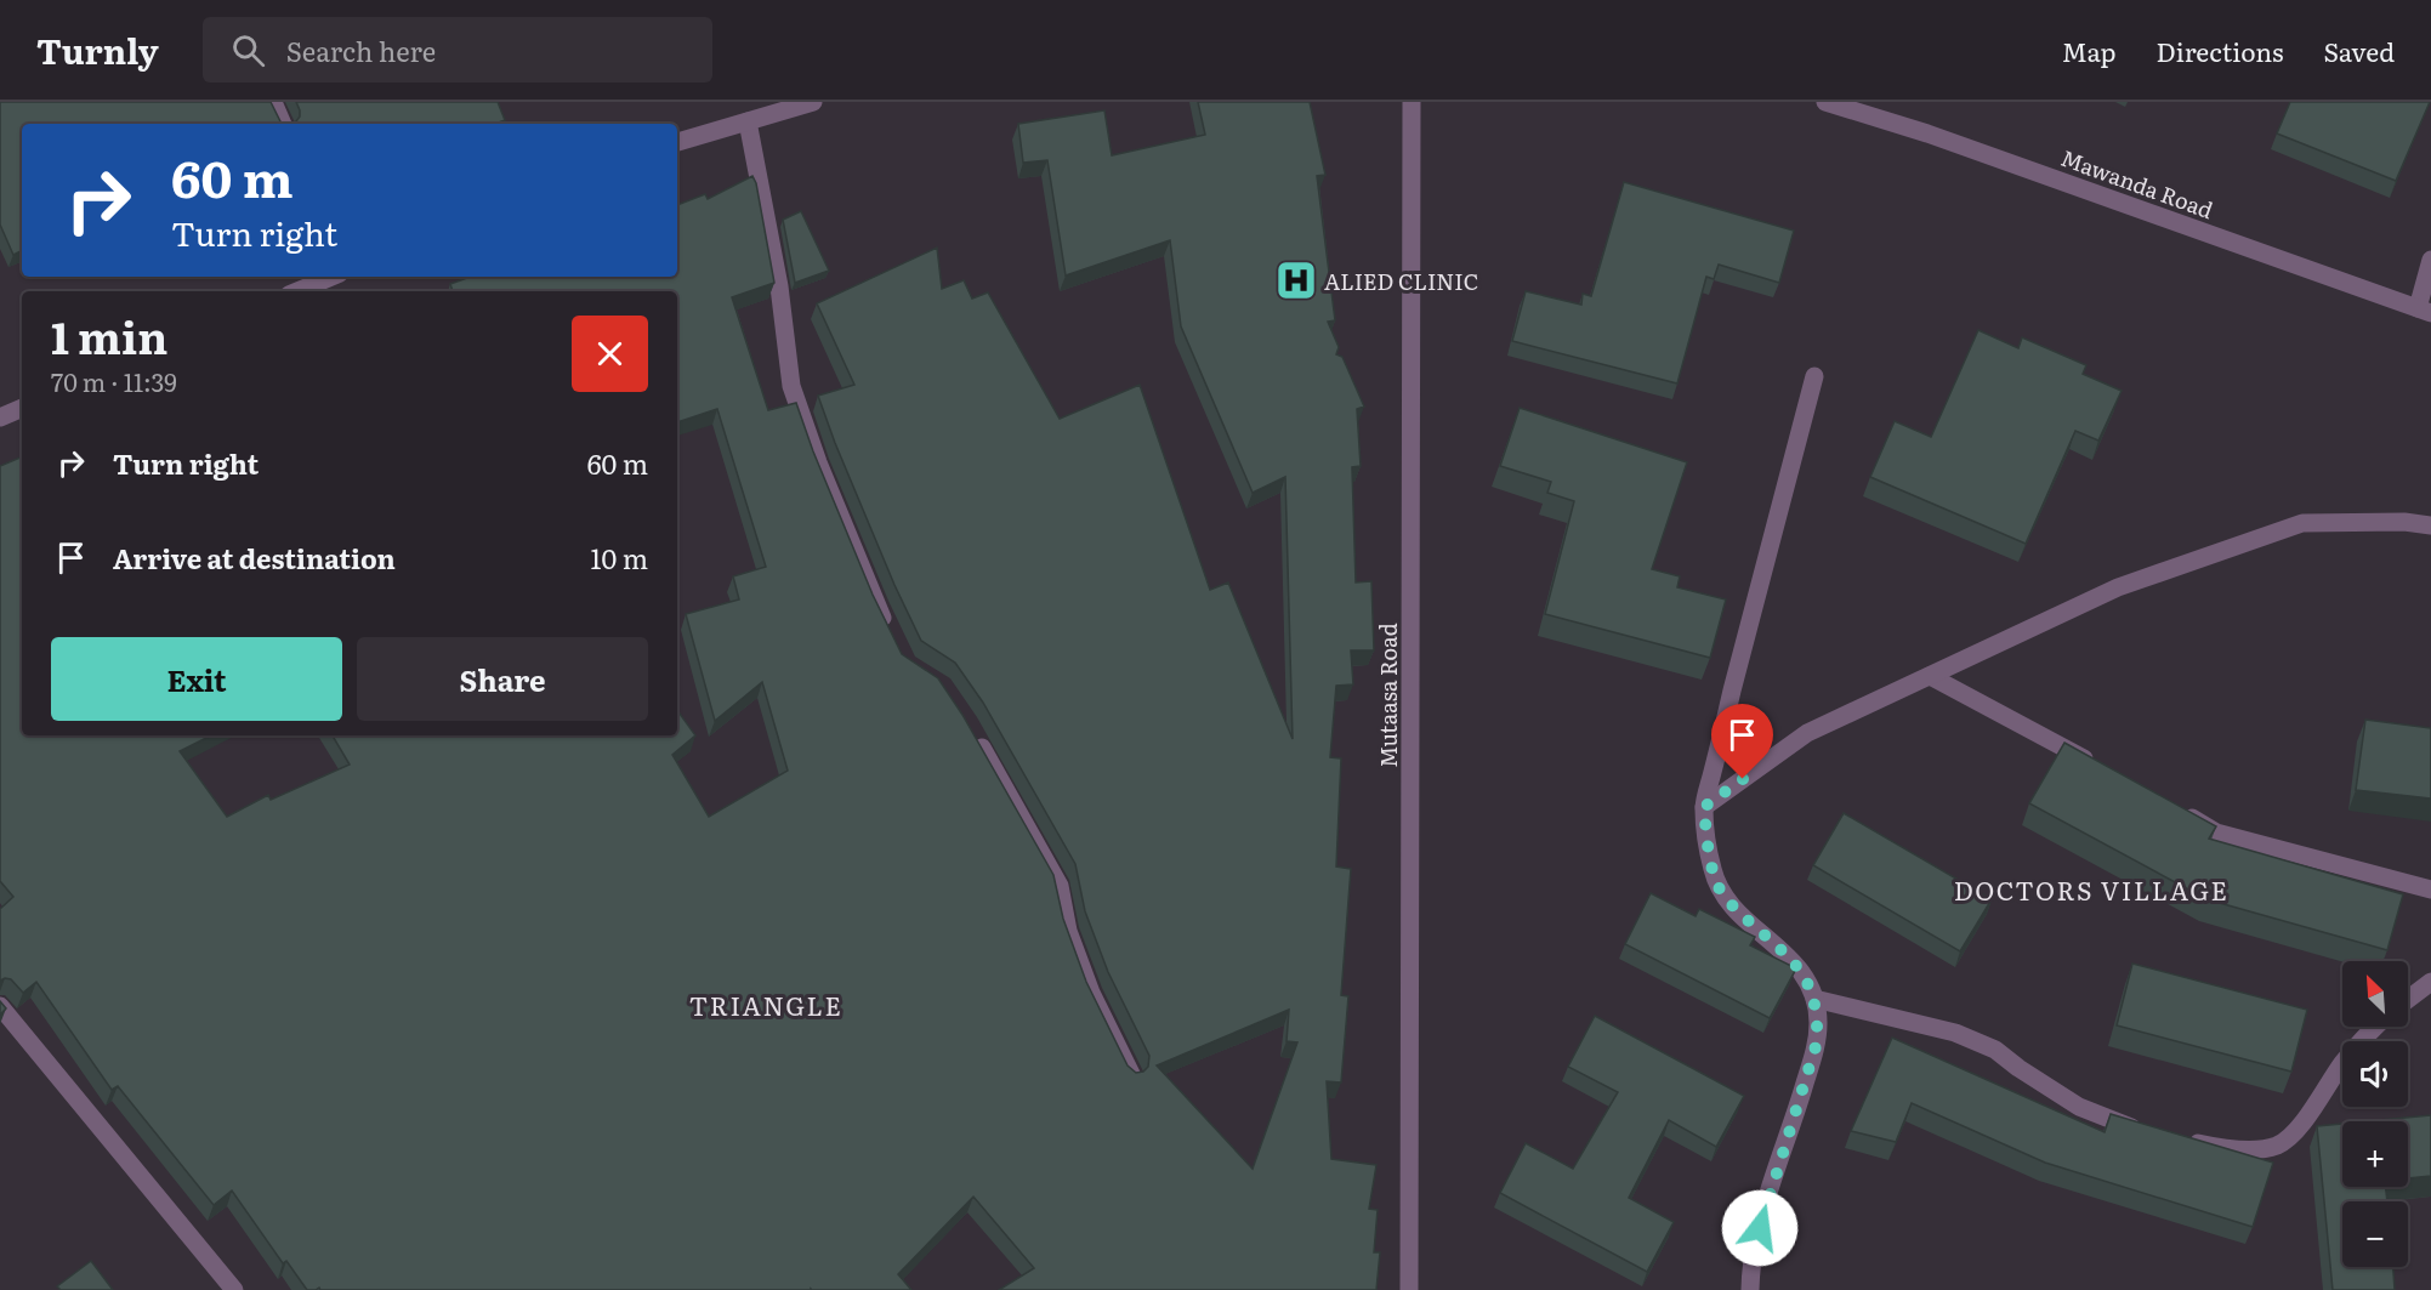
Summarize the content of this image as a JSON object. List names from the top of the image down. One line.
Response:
{"streets":{"street":["Mawanda Road","Mutaasa Road"]},"districts":["DOCTORS VILLAGE","TRIANGLE"],"places":{"hospital":["ALIED CLINIC"]},"north":"top left","page":{"header":"Turnly","search":"Search here","nav":["Map","Directions","Saved"],"turn":["60 m","Turn right"],"heading":["1 min","70 m · 11:39"],"list":[{"name":"Turn right","value":"60 m"},{"name":"Arrive at destination","value":"10 m"}],"buttons":["Exit","Share"],"map_buttons":["+","−"]}}
